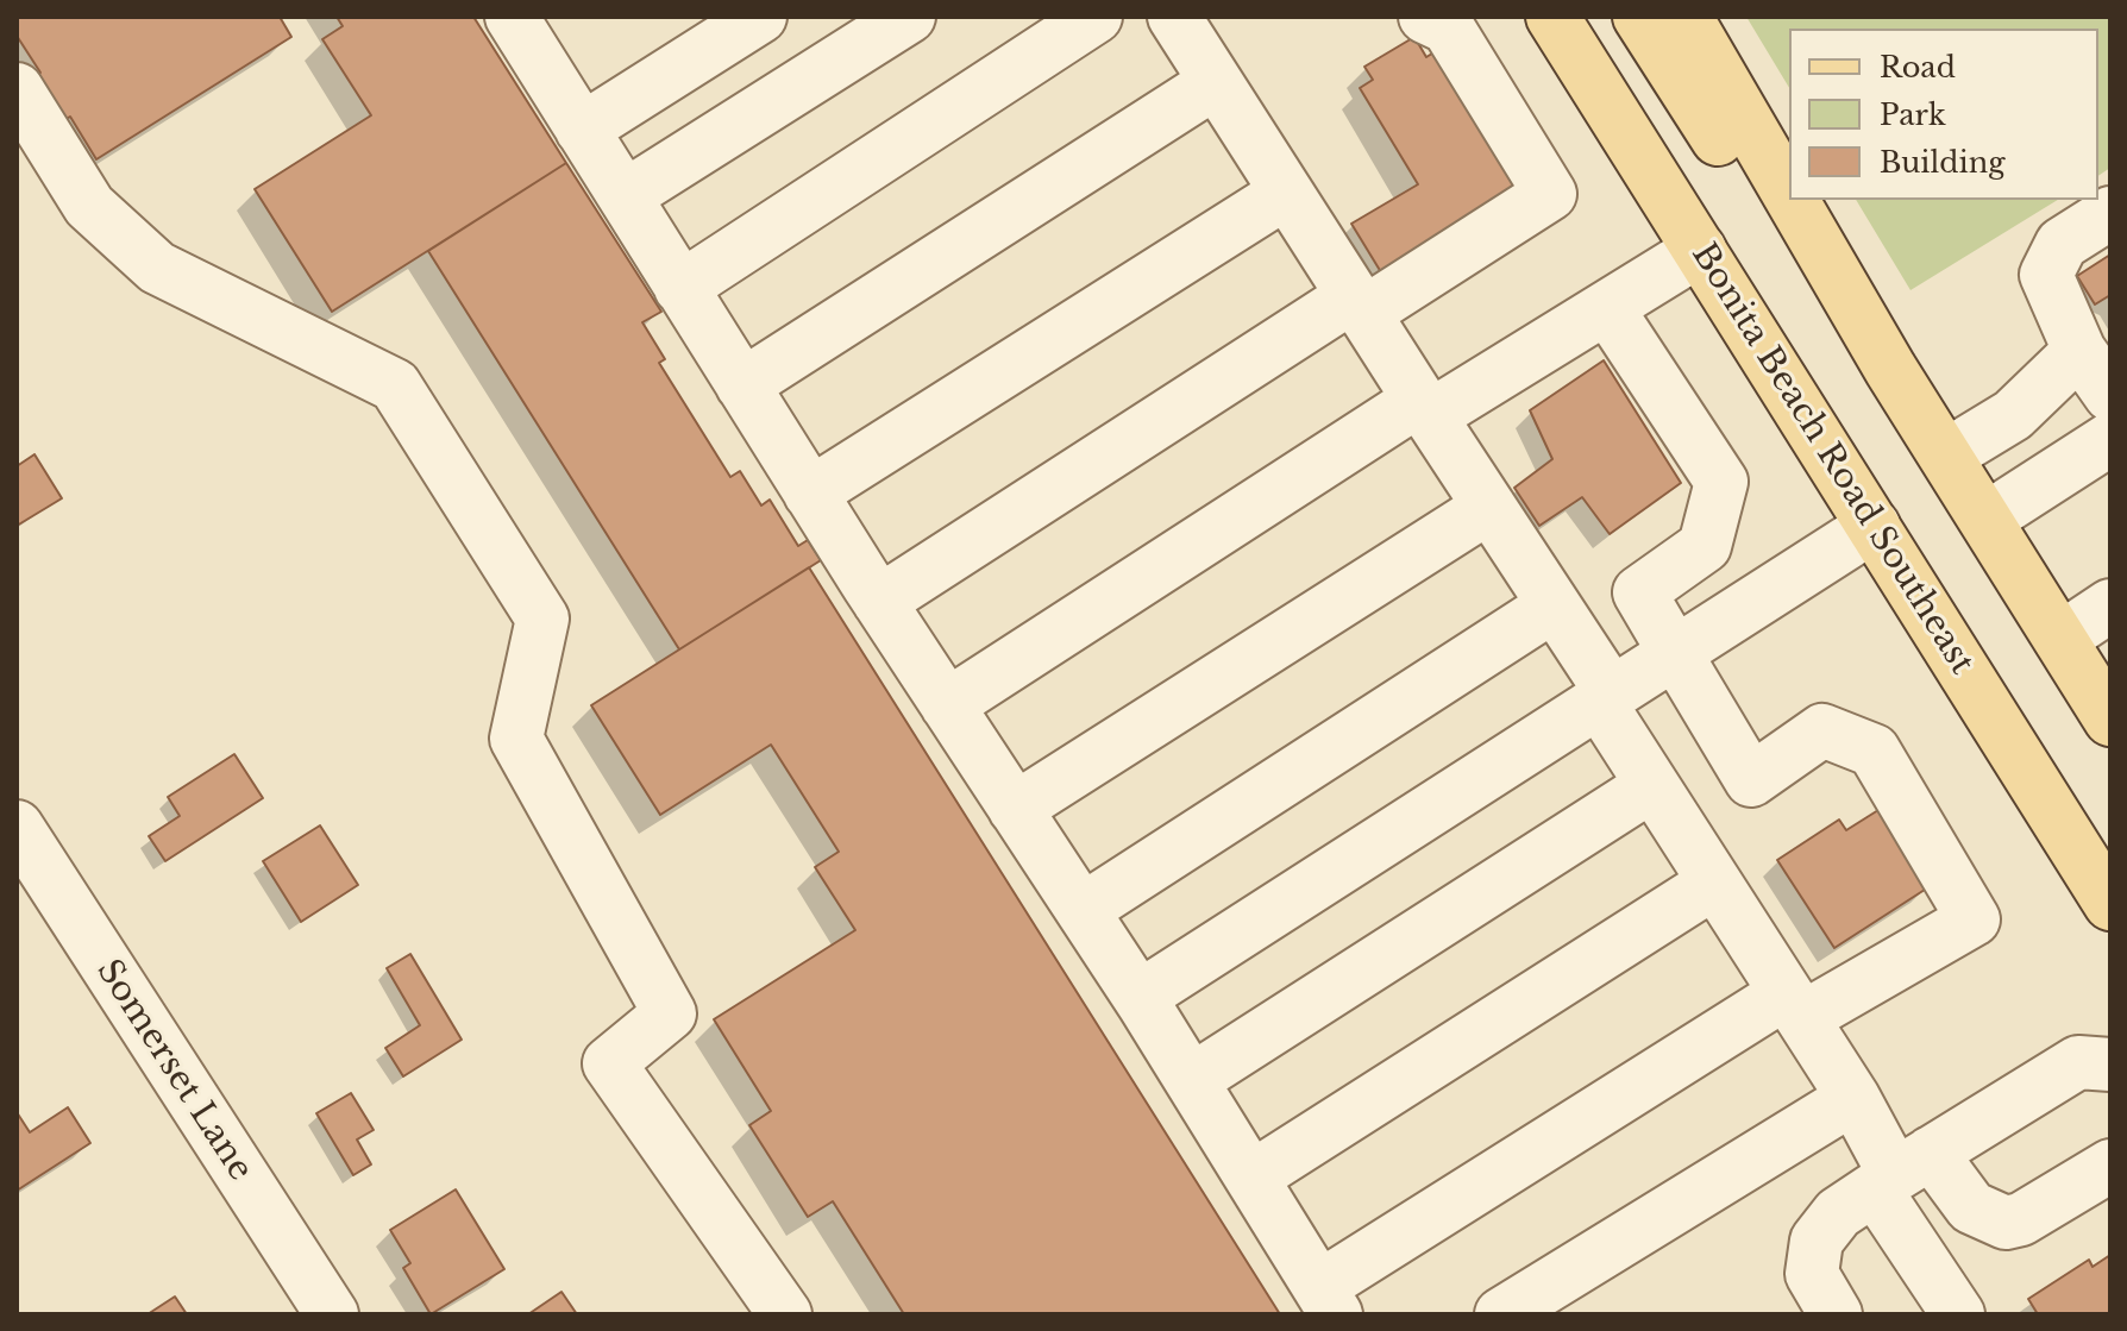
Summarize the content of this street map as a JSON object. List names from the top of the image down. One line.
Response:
{"streets":{"main road":["Bonita Beach Road Southeast"],"street":["Somerset Lane"]},"legend":["Road","Park","Building"]}
